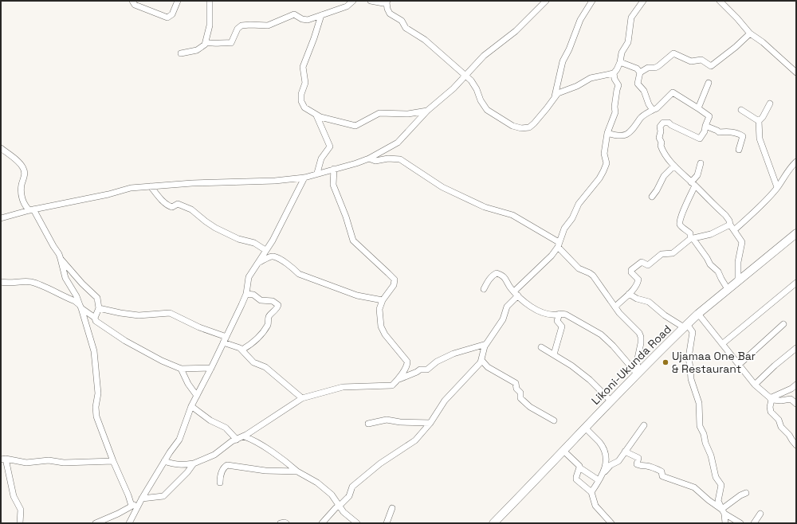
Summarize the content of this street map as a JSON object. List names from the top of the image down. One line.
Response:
{"streets":{"highway":["Likoni-Ukunda Road"]},"places":["Ujamaa One Bar & Restaurant"]}
